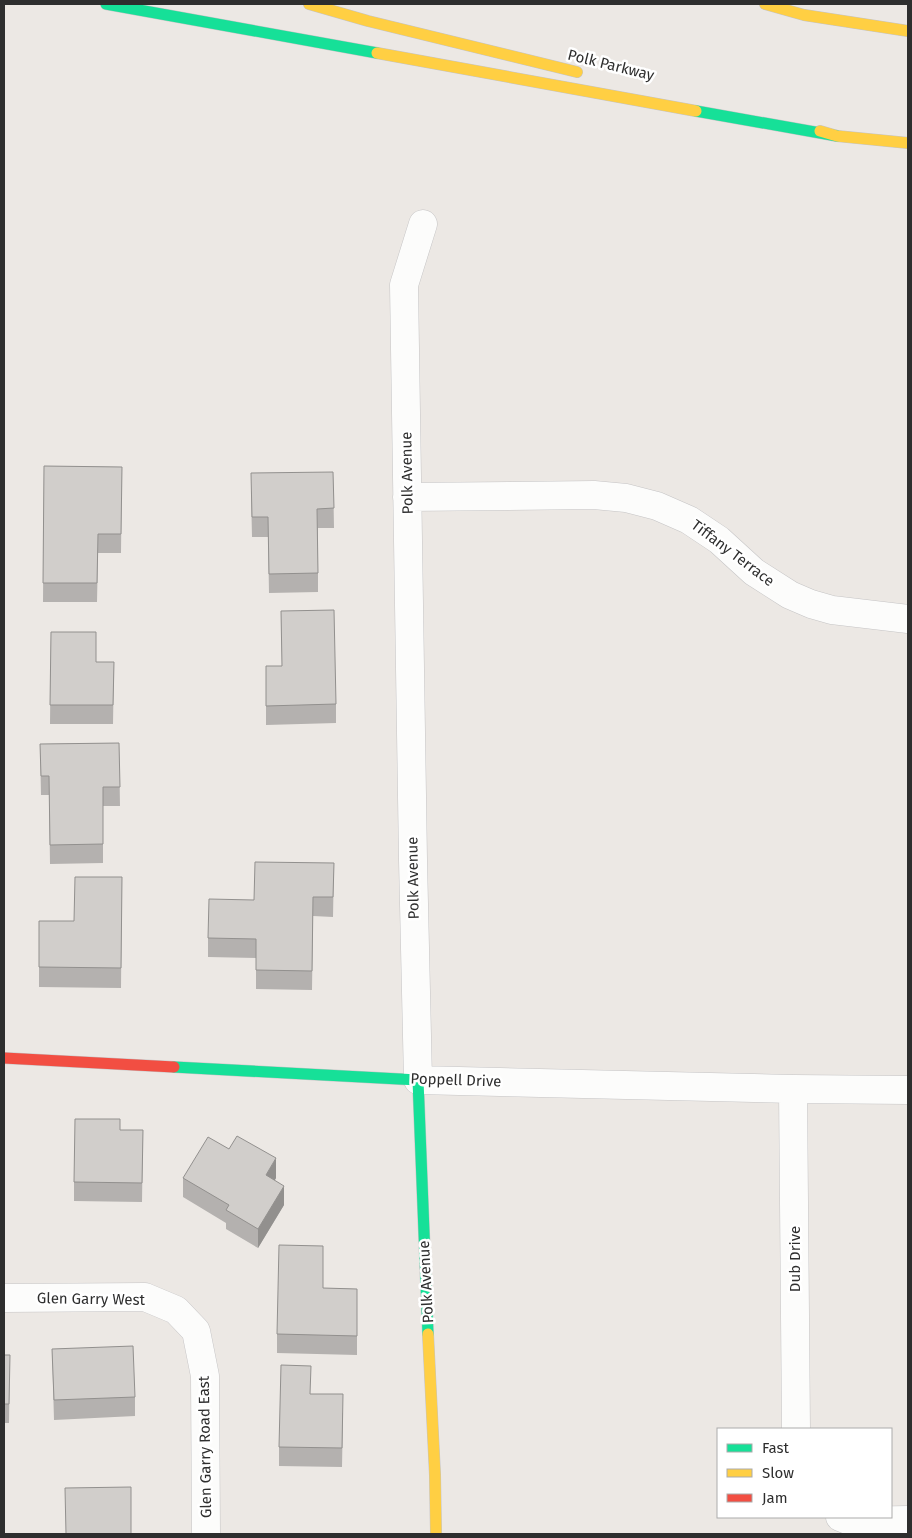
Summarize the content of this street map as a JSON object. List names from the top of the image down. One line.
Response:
{"streets":{"main road":["Polk Parkway","Polk Avenue","Poppell Drive"],"street":["Tiffany Terrace","Dub Drive","Glen Garry West","Glen Garry Road East"]},"crossings":[["Polk Avenue","Tiffany Terrace"],["Polk Avenue","Poppell Drive"],["Poppell Drive","Dub Drive"],["Glen Garry West","Glen Garry Road East"]],"legend":["Fast","Slow","Jam"]}
